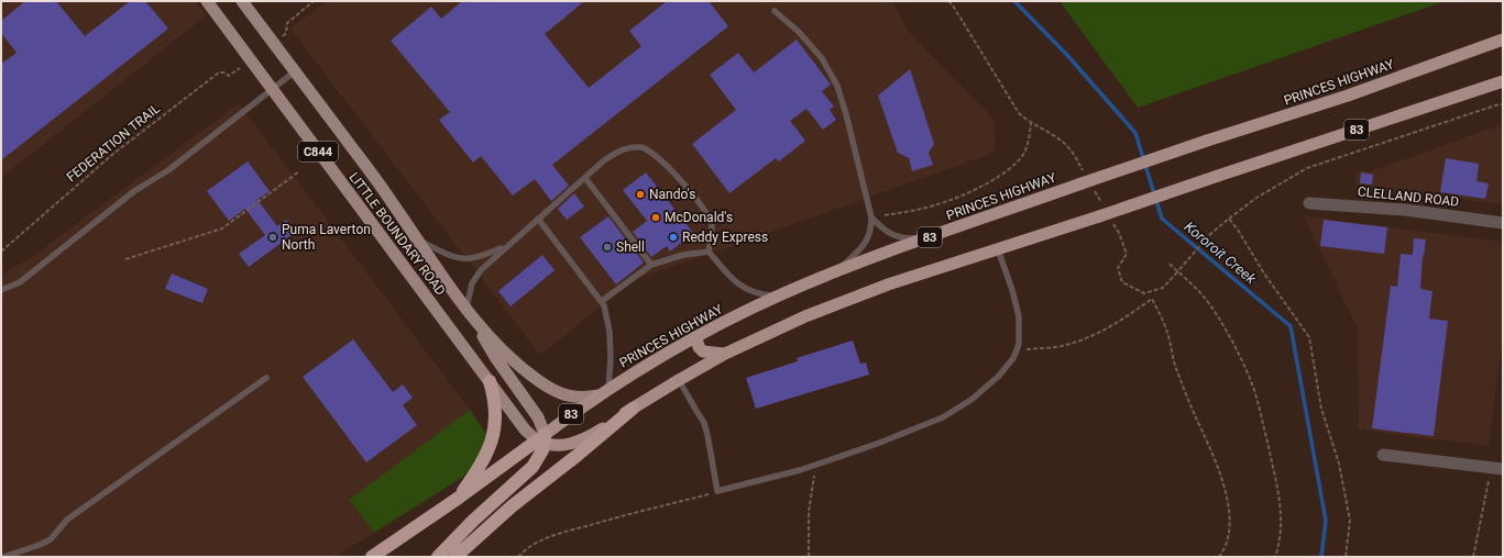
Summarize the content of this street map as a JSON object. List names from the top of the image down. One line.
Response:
{"streets":{"highway":["PRINCES HIGHWAY","83"],"main road":["C844","LITTLE BOUNDARY ROAD"],"street":["CLELLAND ROAD"],"path":["FEDERATION TRAIL"]},"crossings":[["PRINCES HIGHWAY","LITTLE BOUNDARY ROAD"]],"water":["Kororoit Creek"],"places":["Nando's","McDonald's","Puma Laverton North","Reddy Express","Shell"]}
